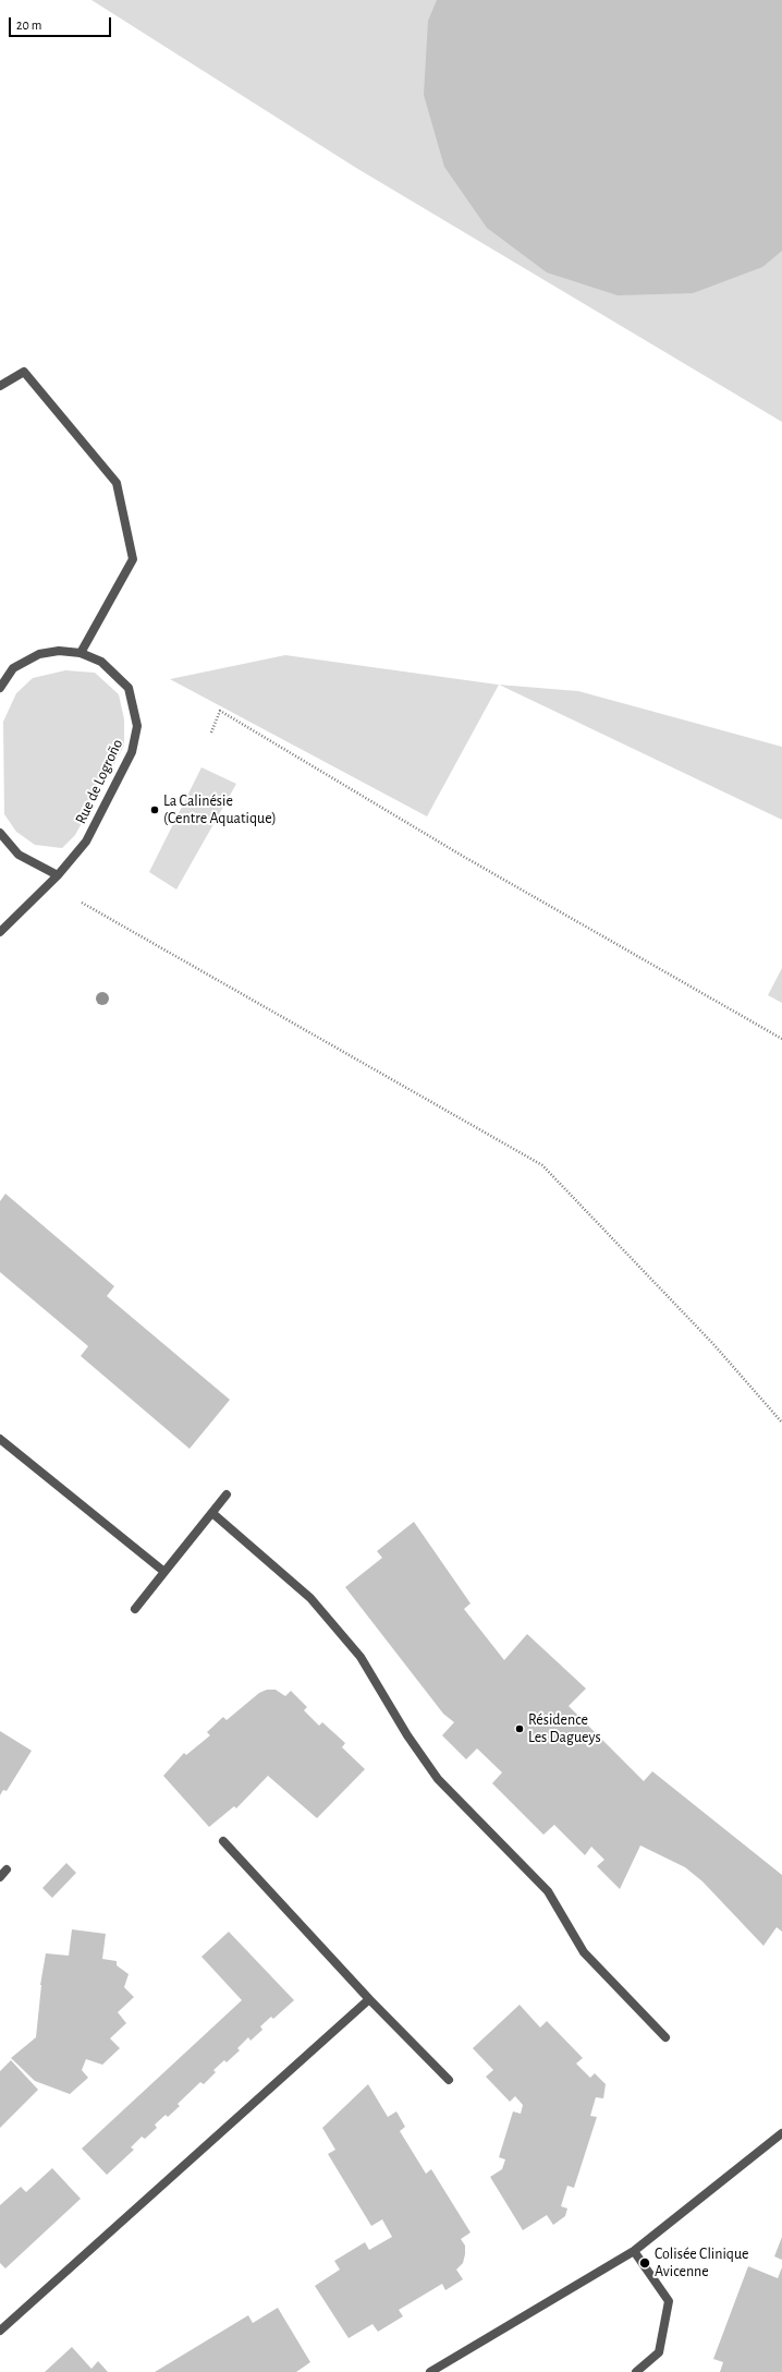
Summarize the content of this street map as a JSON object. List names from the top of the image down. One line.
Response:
{"streets":{"street":["Rue de Logroño"]},"places":["La Calinésie (Centre Aquatique)","Résidence Les Dagueys","Colisée Clinique Avicenne"],"scale_bar":"20 m"}
